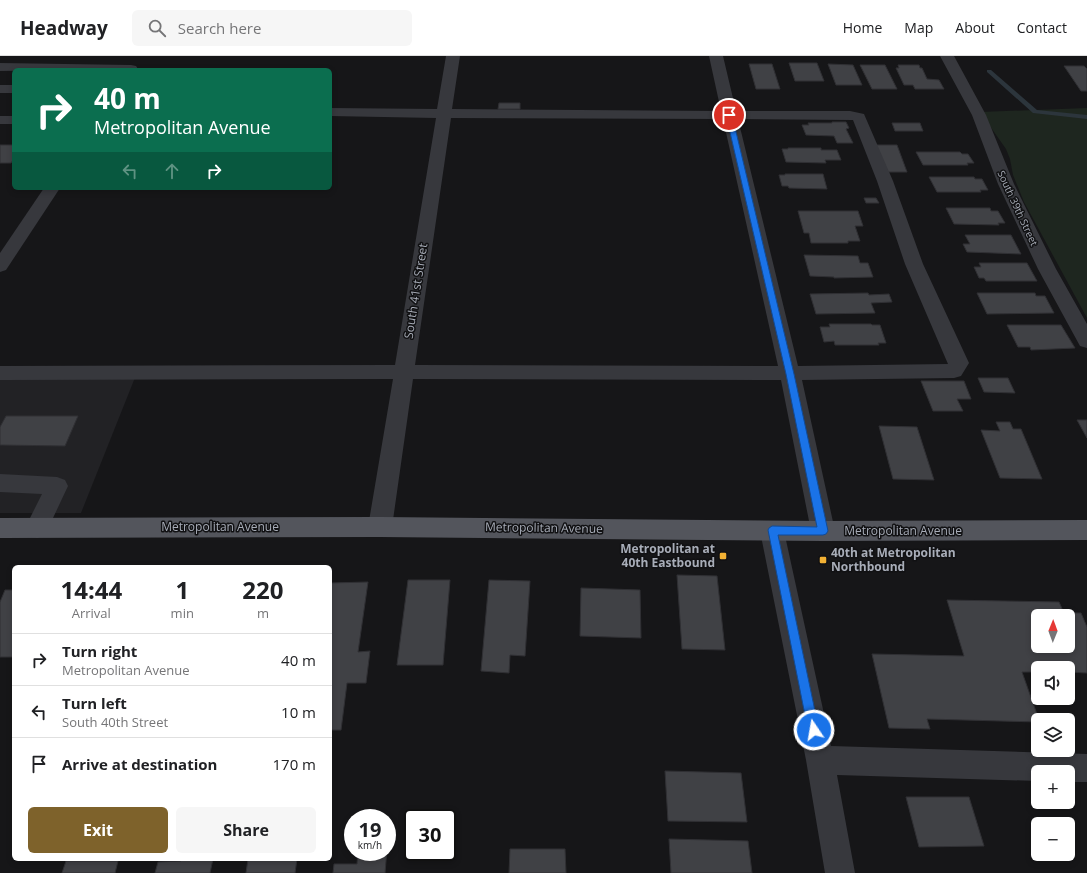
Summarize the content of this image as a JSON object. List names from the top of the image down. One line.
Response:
{"streets":{"main road":["Metropolitan Avenue"],"street":["South 39th Street","South 41st Street"]},"crossings":[["South 41st Street","Metropolitan Avenue"]],"places":{"transit":["Metropolitan at 40th Eastbound","40th at Metropolitan Northbound"]},"north":"top","page":{"header":"Headway","search":"Search here","nav":["Home","Map","About","Contact"],"turn":["40 m","Metropolitan Avenue"],"eta":["14:44","Arrival","1","min","220","m"],"map_buttons":["+","−"],"list":[{"name":"Turn right","note":"Metropolitan Avenue","value":"40 m"},{"name":"Turn left","note":"South 40th Street","value":"10 m"},{"name":"Arrive at destination","value":"170 m"}],"buttons":["Exit","Share"],"speed":"19 km/h","limit":"30"}}
